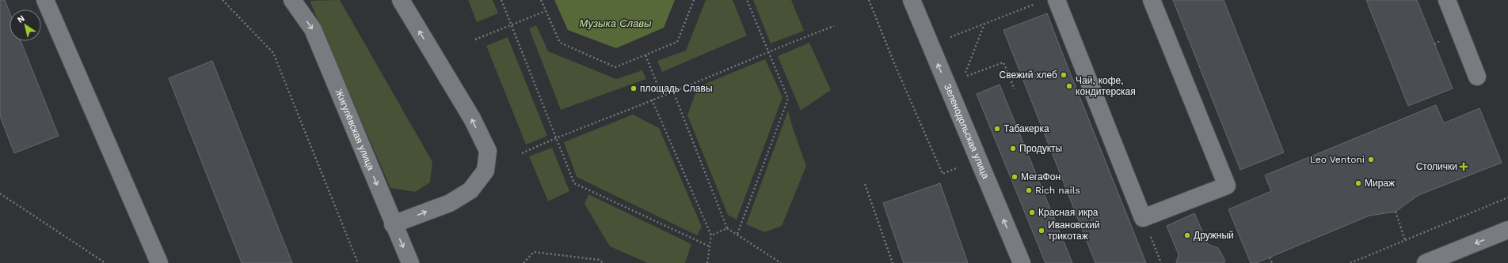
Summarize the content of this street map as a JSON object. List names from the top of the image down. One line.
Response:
{"streets":{"street":["Жигулёвская улица","Зеленодольская улица"]},"one_way":["Жигулёвская улица"],"water":["Музыка Славы"],"places":{"other":["Свежий хлеб","Чай, кофе, кондитерская","площадь Славы","Табакерка","Продукты","Leo Ventoni","МегаФон","Мираж","Rich nails","Красная икра","Ивановский трикотаж","Дружный"],"health":["Столички"]},"north":"top left"}
